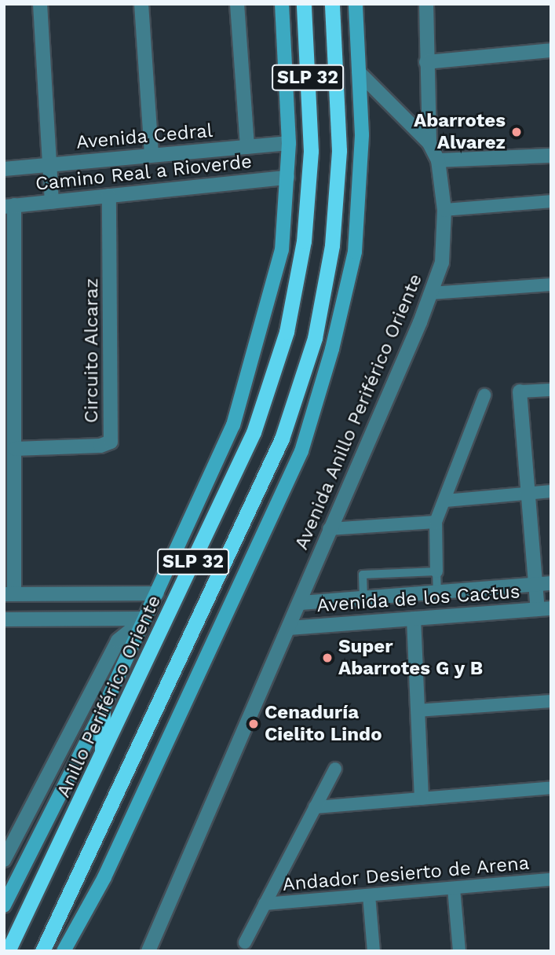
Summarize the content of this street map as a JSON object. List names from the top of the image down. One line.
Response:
{"streets":{"highway":["SLP 32","Anillo Periférico Oriente"],"street":["Avenida Cedral","Camino Real a Rioverde","Circuito Alcaraz","Avenida Anillo Periférico Oriente","Avenida de los Cactus","Andador Desierto de Arena"]},"crossings":[["Avenida Cedral","Anillo Periférico Oriente"],["Camino Real a Rioverde","Circuito Alcaraz"],["Camino Real a Rioverde","Anillo Periférico Oriente"],["Avenida Anillo Periférico Oriente","Avenida de los Cactus"]],"places":["Abarrotes Alvarez","Super Abarrotes G y B","Cenaduría Cielito Lindo"]}
